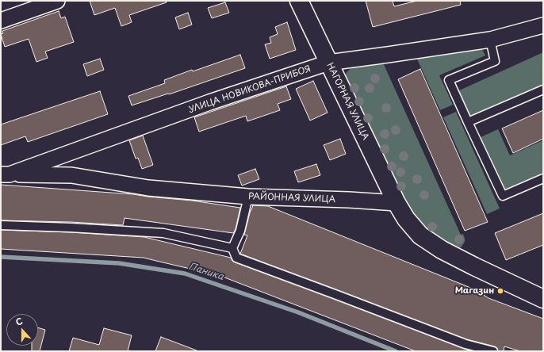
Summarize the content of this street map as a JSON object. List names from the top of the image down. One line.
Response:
{"streets":{"street":["УЛИЦА НОВИКОВА-ПРИБОЯ","НАГОРНАЯ УЛИЦА","РАЙОННАЯ УЛИЦА"]},"crossings":[["УЛИЦА НОВИКОВА-ПРИБОЯ","НАГОРНАЯ УЛИЦА"],["УЛИЦА НОВИКОВА-ПРИБОЯ","РАЙОННАЯ УЛИЦА"],["НАГОРНАЯ УЛИЦА","РАЙОННАЯ УЛИЦА"]],"water":["Паника"],"places":["Магазин"],"north":"top"}
